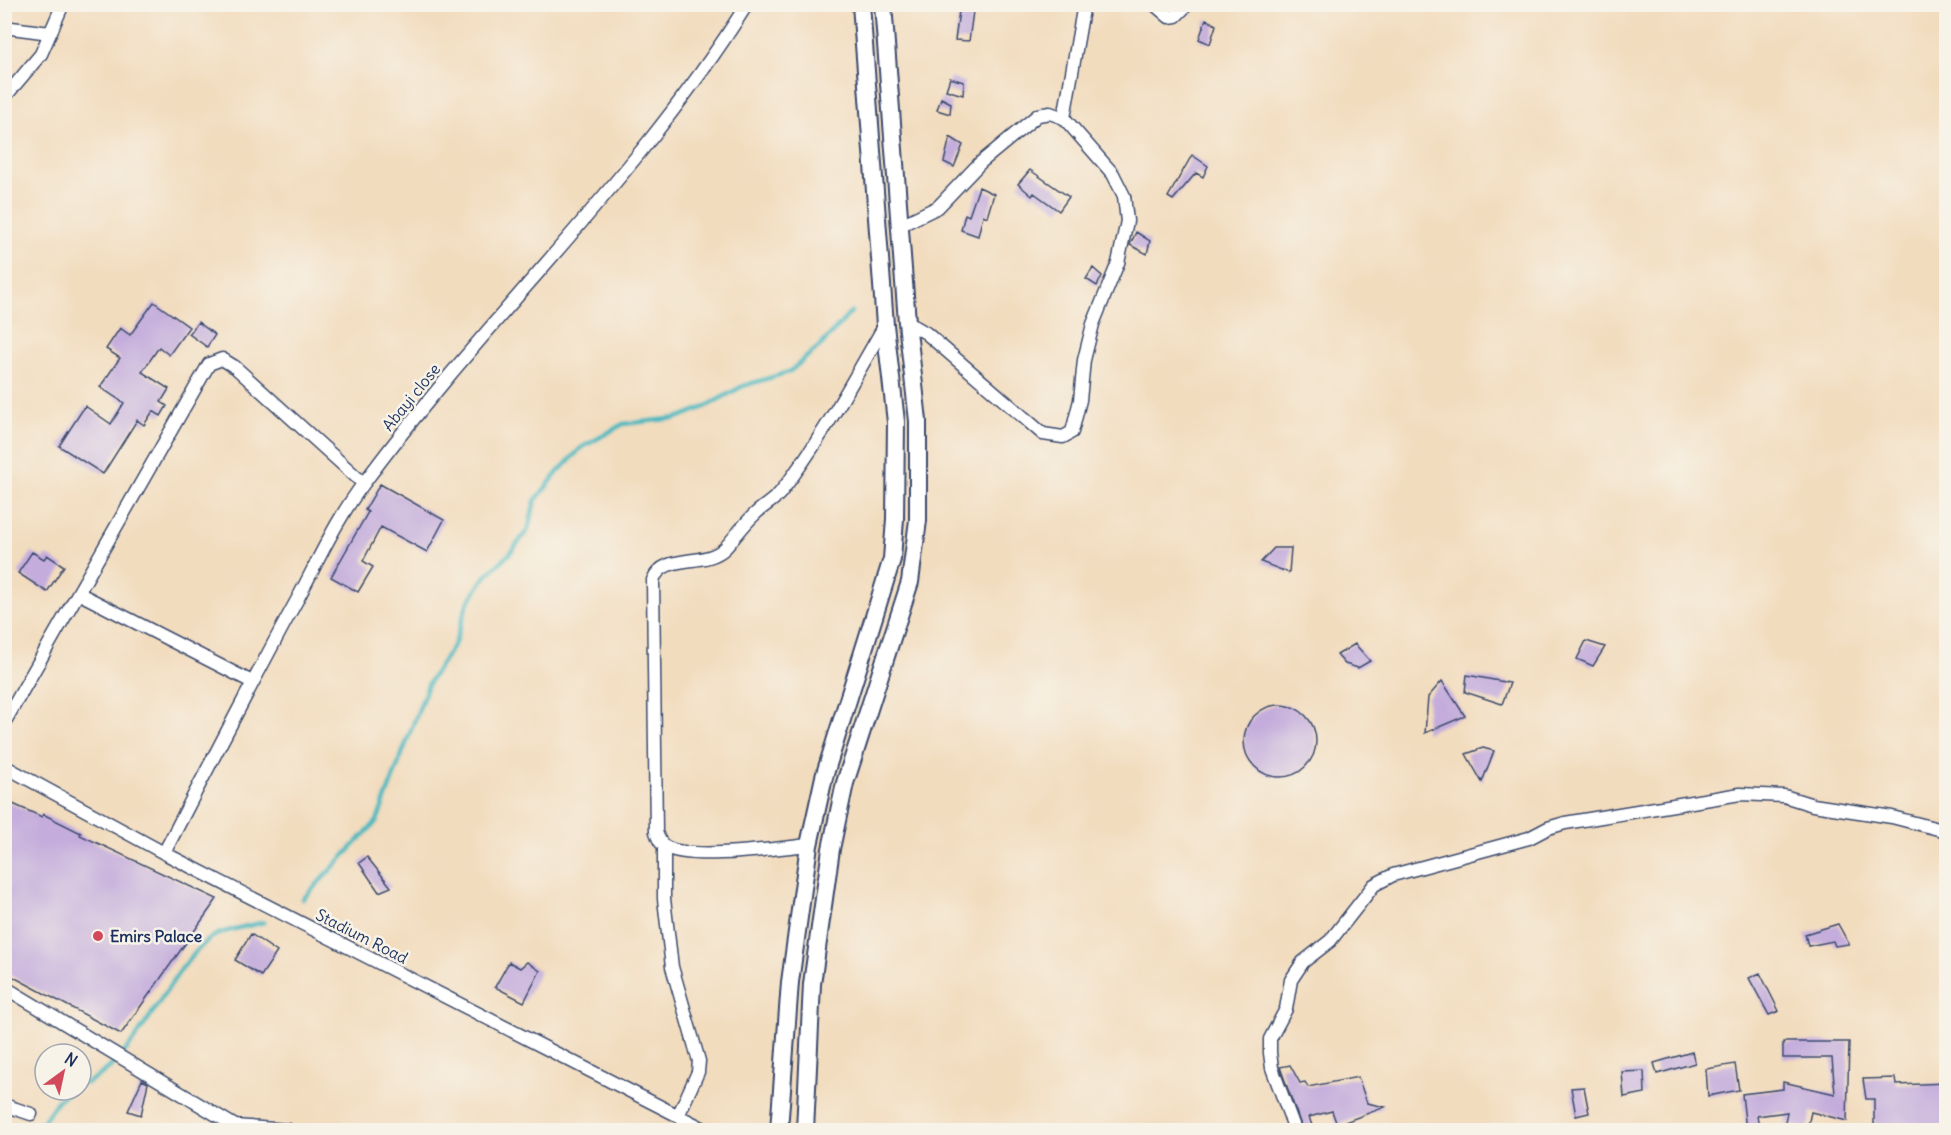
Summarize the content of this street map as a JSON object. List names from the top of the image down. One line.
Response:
{"streets":{"street":["Abayi close","Stadium Road"]},"crossings":[["Abayi close","Stadium Road"]],"places":["Emirs Palace"],"north":"top right"}
